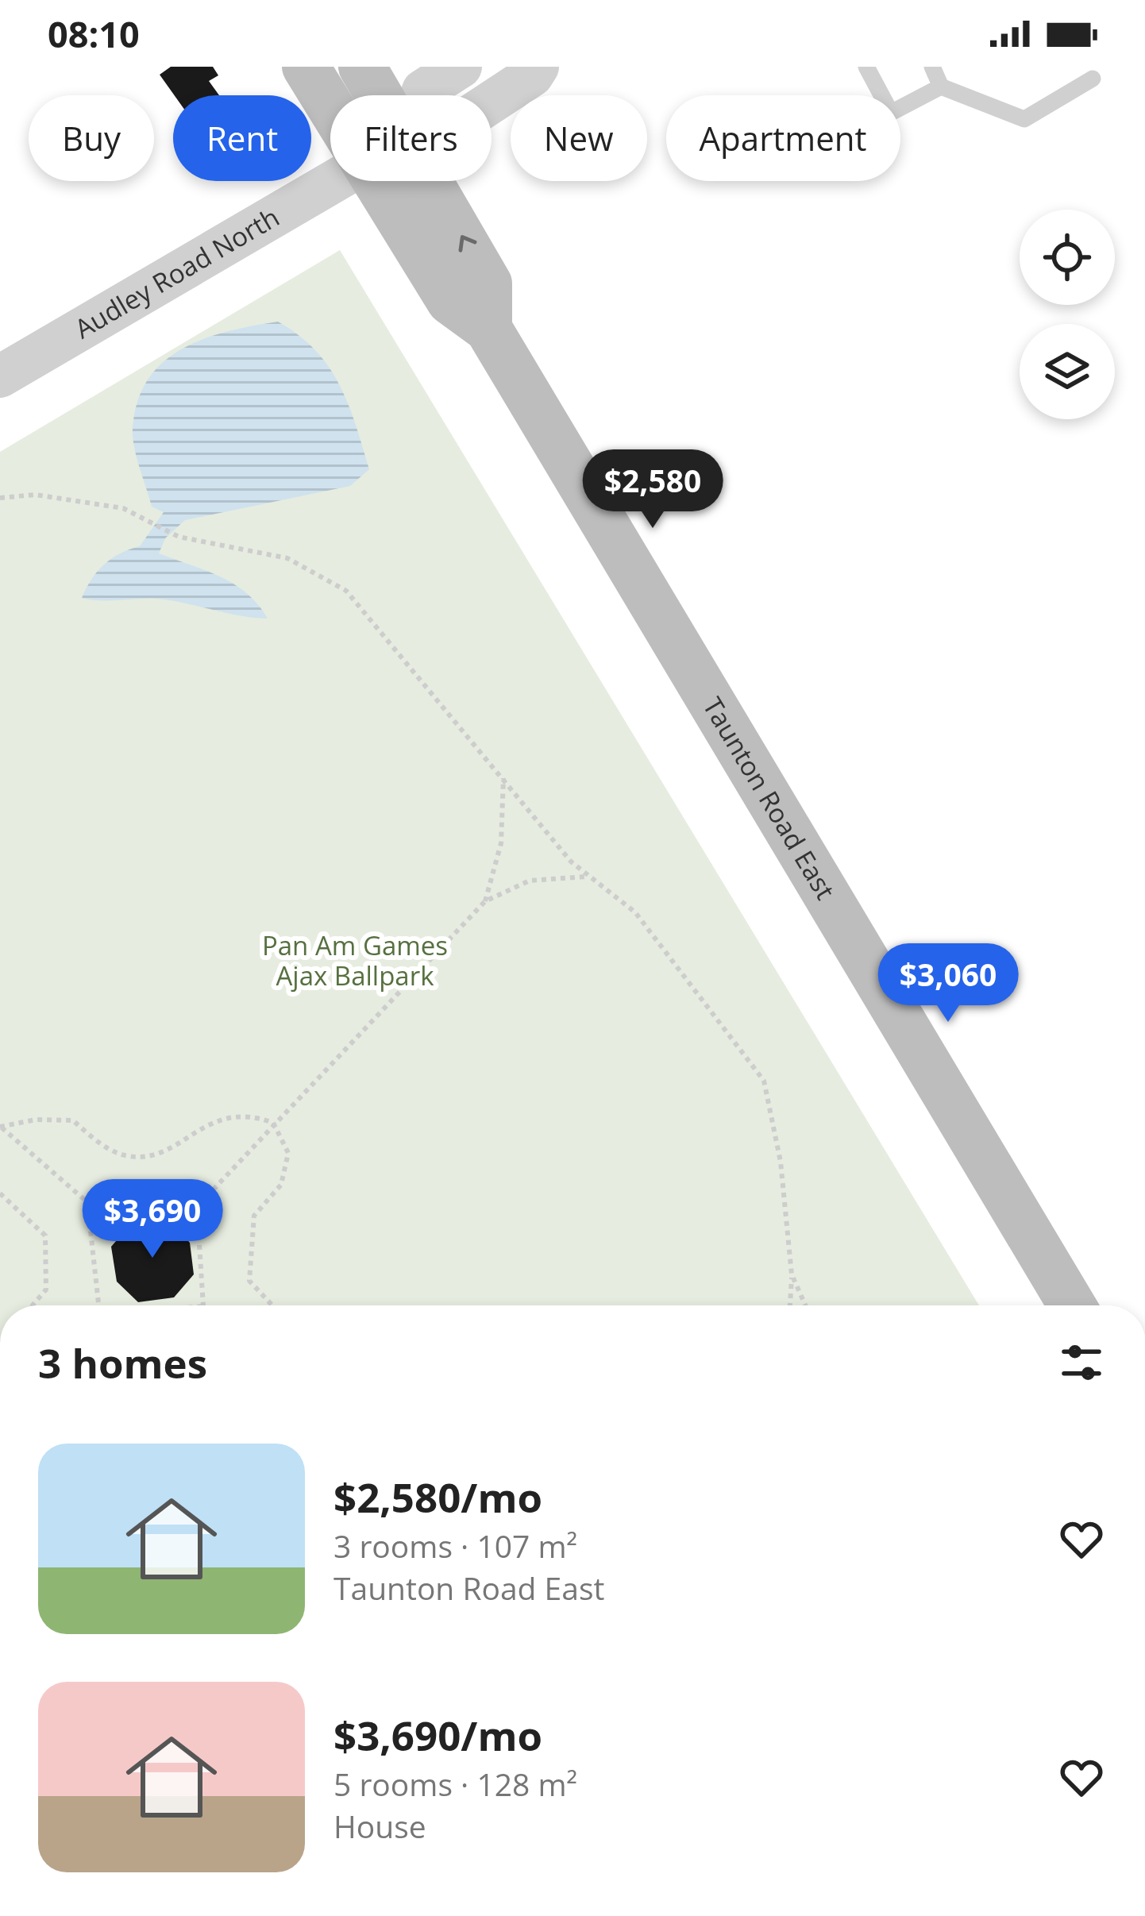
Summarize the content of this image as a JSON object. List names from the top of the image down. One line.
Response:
{"streets":{"main road":["Taunton Road East"],"street":["Audley Road North"]},"parks":["Pan Am Games Ajax Ballpark"],"page":{"status":"08:10","chip":["Buy","Rent","Filters","New","Apartment"],"price":["$2,580","$3,060","$3,690"],"heading":"3 homes","list":[{"name":"$2,580/mo","note":"3 rooms · 107 m² · Taunton Road East"},{"name":"$3,690/mo","note":"5 rooms · 128 m² · House"}]}}
